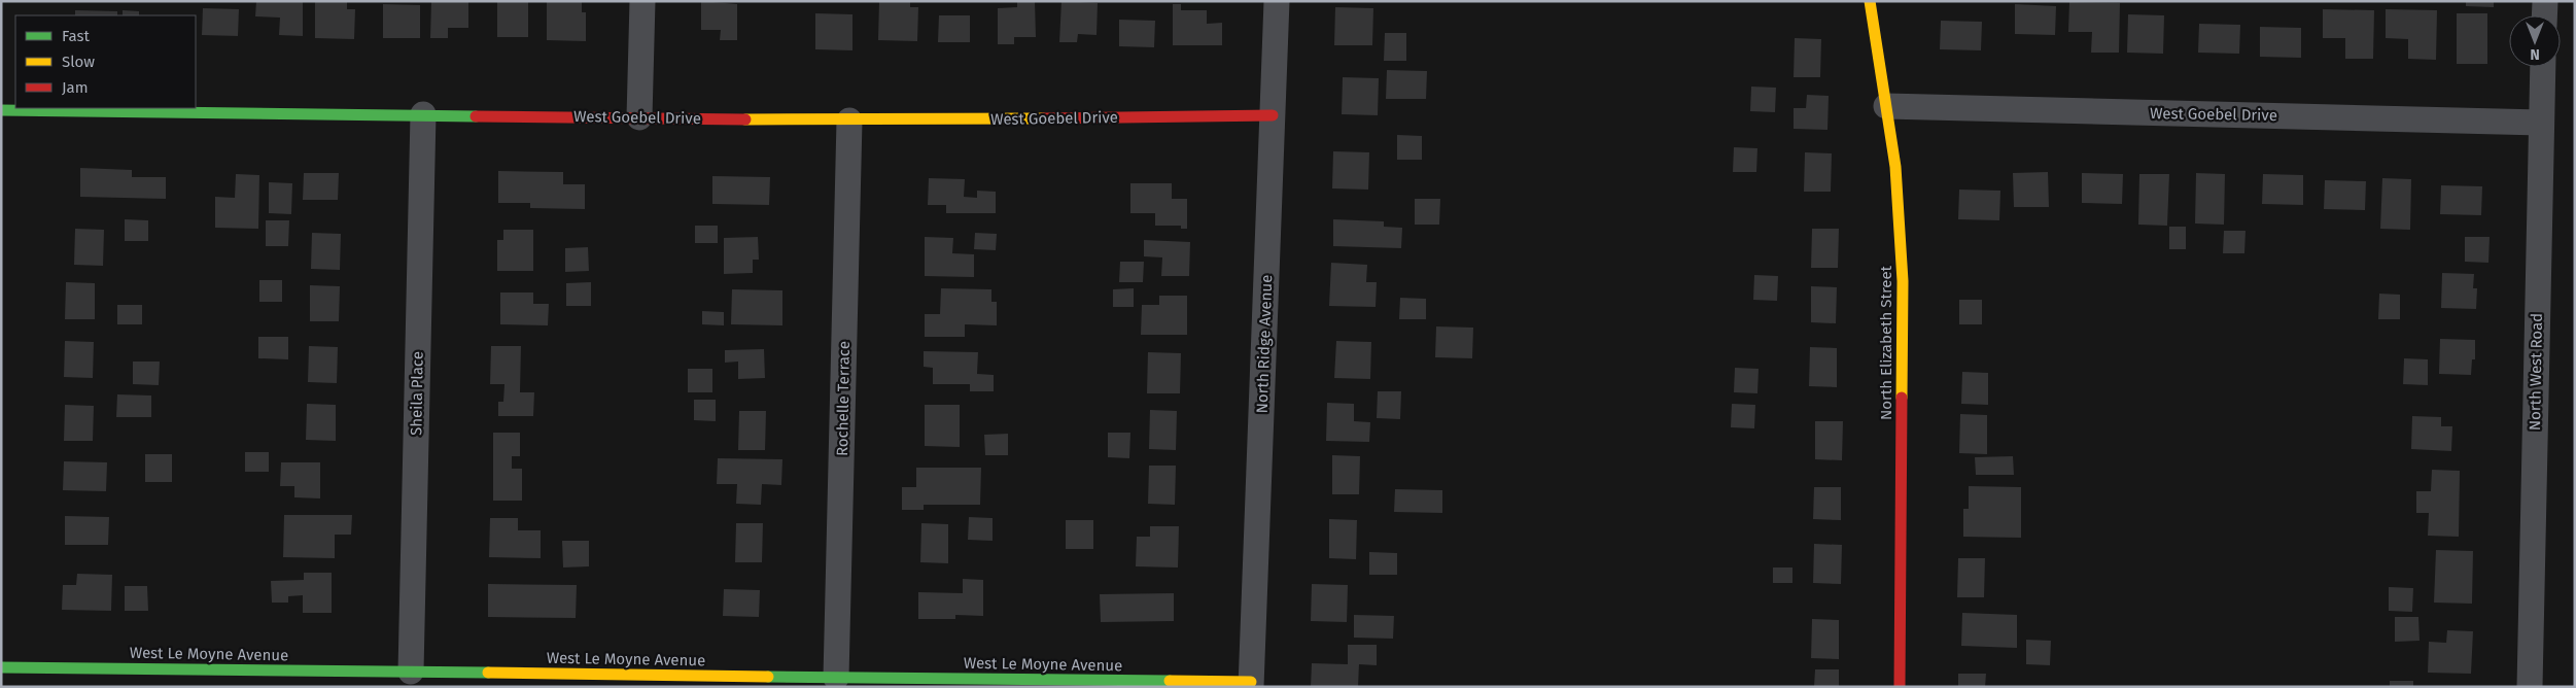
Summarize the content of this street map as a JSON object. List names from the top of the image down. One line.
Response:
{"streets":{"street":["West Goebel Drive","North Elizabeth Street","North Ridge Avenue","North West Road","Sheila Place","Rochelle Terrace","West Le Moyne Avenue"]},"crossings":[["West Goebel Drive","North Elizabeth Street"],["West Goebel Drive","North Ridge Avenue"],["West Goebel Drive","North West Road"],["West Goebel Drive","Sheila Place"],["West Goebel Drive","Rochelle Terrace"],["North Ridge Avenue","West Le Moyne Avenue"],["Sheila Place","West Le Moyne Avenue"],["Rochelle Terrace","West Le Moyne Avenue"]],"legend":["Fast","Slow","Jam"],"north":"bottom"}
